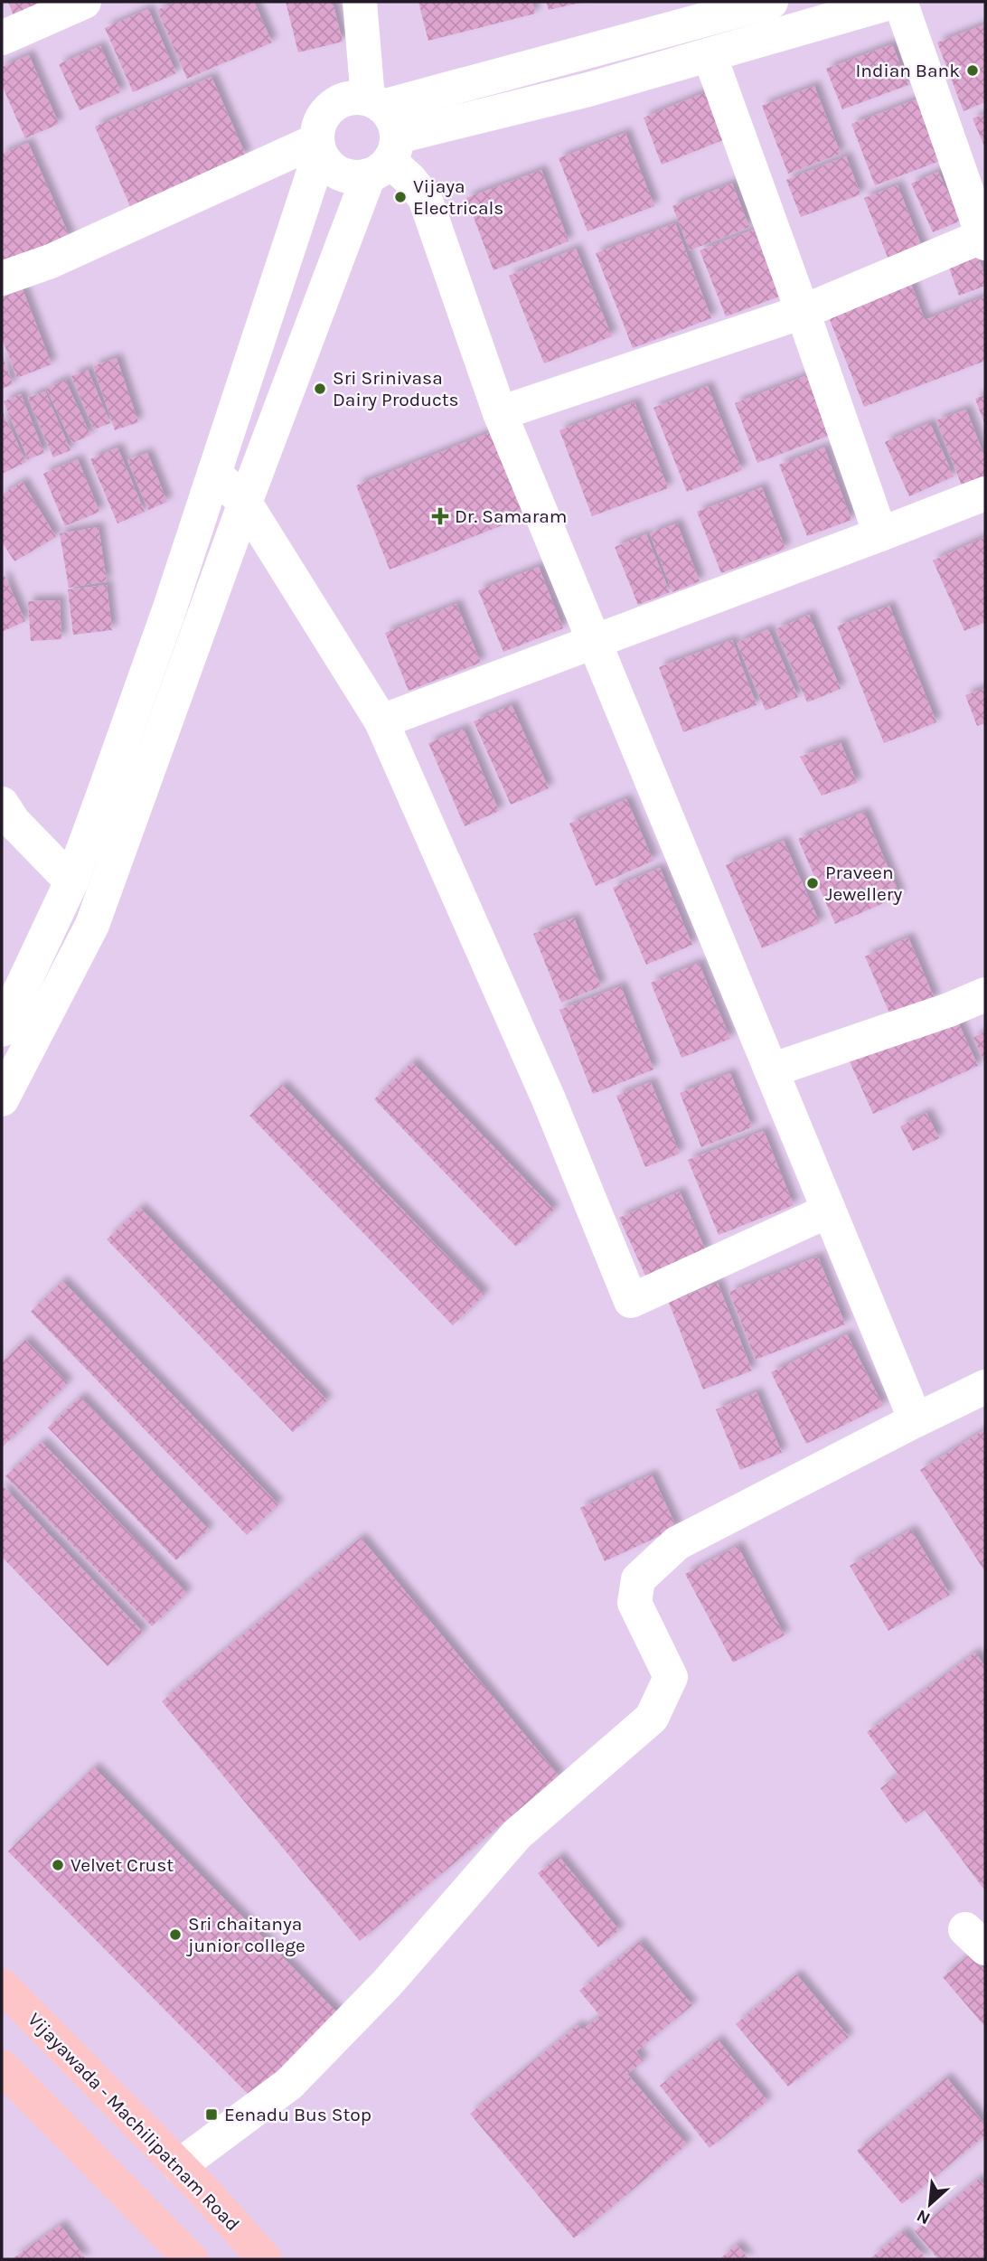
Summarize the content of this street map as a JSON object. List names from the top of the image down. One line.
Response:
{"streets":{"highway":["Vijayawada - Machilipatnam Road"]},"places":{"other":["Indian Bank","Vijaya Electricals","Sri Srinivasa Dairy Products","Praveen Jewellery","Velvet Crust","Sri chaitanya junior college"],"health":["Dr. Samaram"],"transit":["Eenadu Bus Stop"]},"north":"bottom left"}
